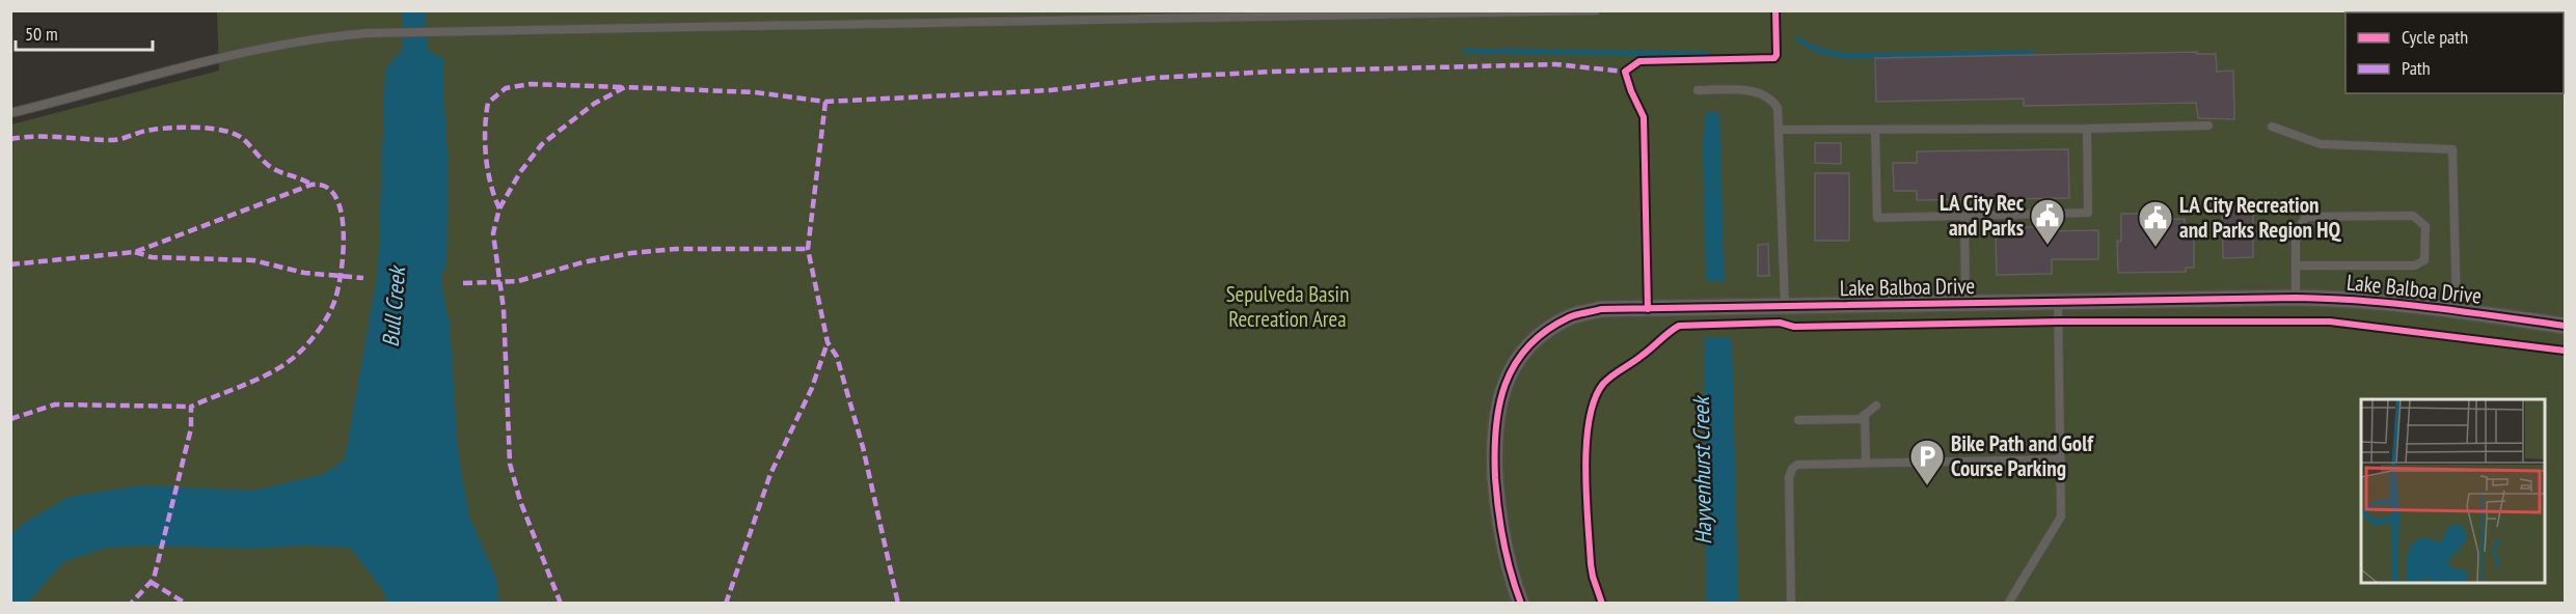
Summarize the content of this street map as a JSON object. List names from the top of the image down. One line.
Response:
{"streets":{"street":["Lake Balboa Drive"]},"water":["Bull Creek","Hayvenhurst Creek"],"parks":["Sepulveda Basin Recreation Area"],"places":{"public building":["LA City Rec and Parks","LA City Recreation and Parks Region HQ"],"parking":["Bike Path and Golf Course Parking"]},"legend":["Cycle path","Path"],"scale_bar":"50 m"}
